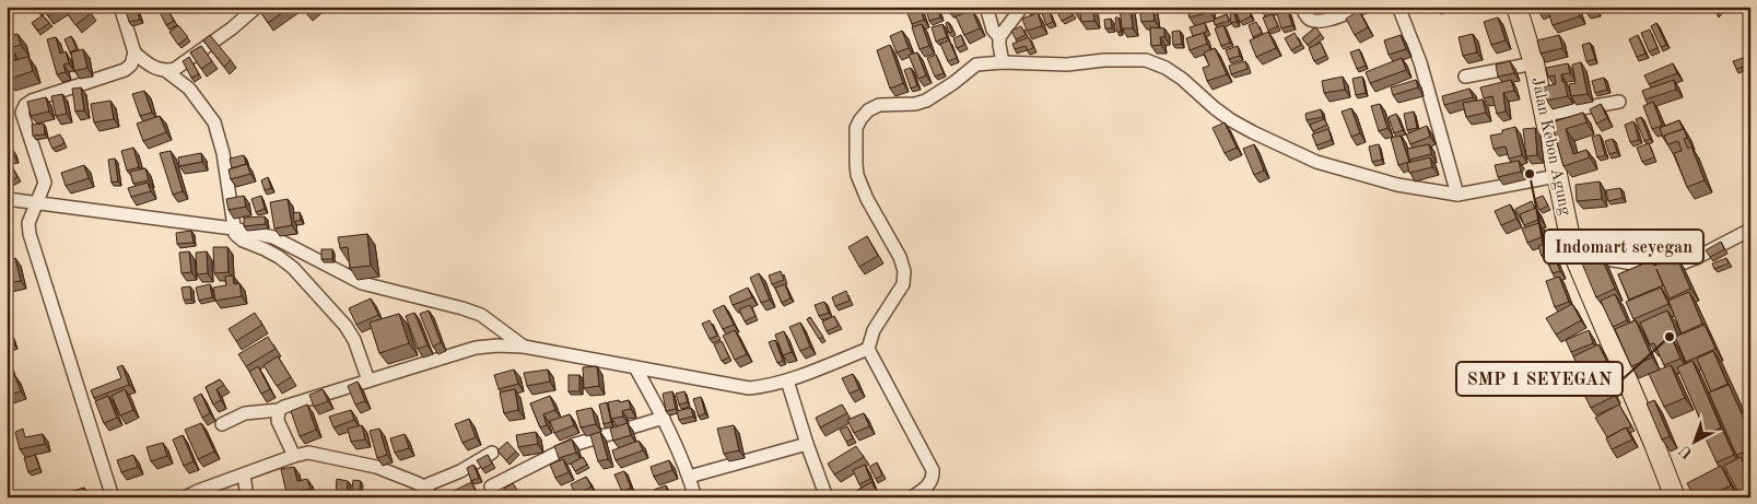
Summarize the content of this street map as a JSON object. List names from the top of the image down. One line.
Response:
{"streets":{"main road":["Jalan Kebon Agung"]},"places":["Indomart seyegan","SMP 1 SEYEGAN"],"north":"bottom left"}
